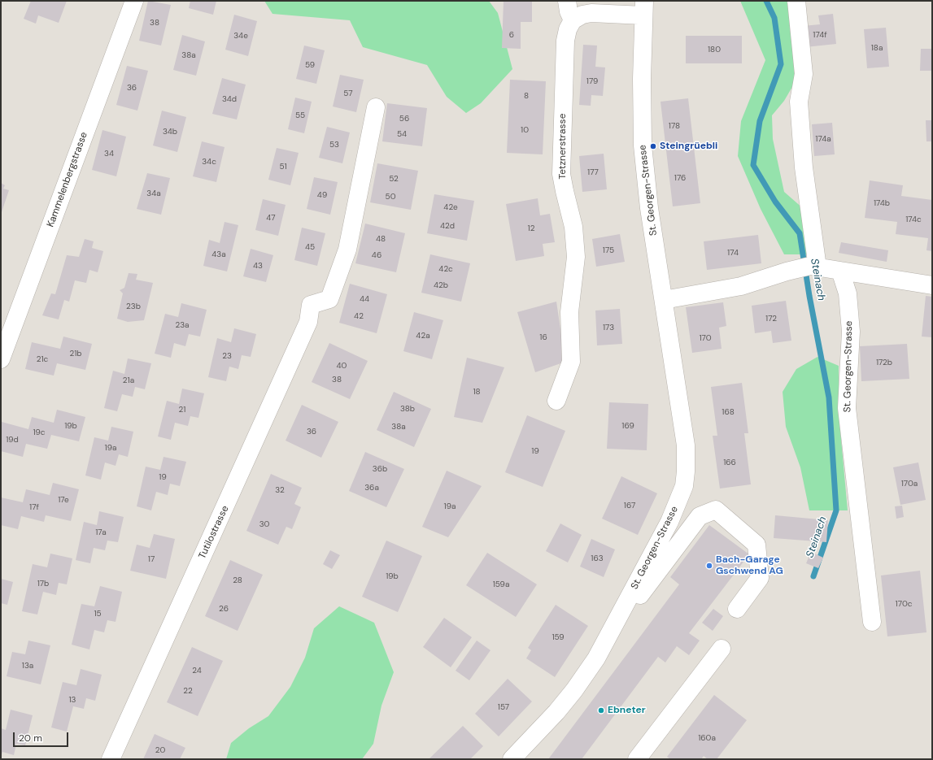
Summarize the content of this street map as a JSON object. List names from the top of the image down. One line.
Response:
{"streets":{"street":["Tetznerstrasse","Kammelenbergstrasse","St. Georgen-Strasse","Tutilostrasse"]},"water":["Steinach"],"places":["Steingrüebli","Bach-Garage Gschwend AG","Ebneter"],"house_numbers":["38","6","174f","34e","18a","180","38a","59","179","36","57","8","34d","55","56","178","10","34b","54","174a","53","34","34c","51","177","176","52","34a","49","50","174b","42e","47","174c","42d","12","48","45","175","174","43a","46","43","42c","42b","44","23b","42","172","23a","173","42a","16","170","21b","23","21c","172b","40","38","21a","18","38b","21","168","19b","169","38a","36","19c","19d","19a","19","166","36b","19","170a","36a","32","17e","167","19a","17f","30","17a","163","17","19b","28","17b","159a","170c","26","15","159","13a","24","22","13","157","160a","20"],"scale_bar":"20 m"}
